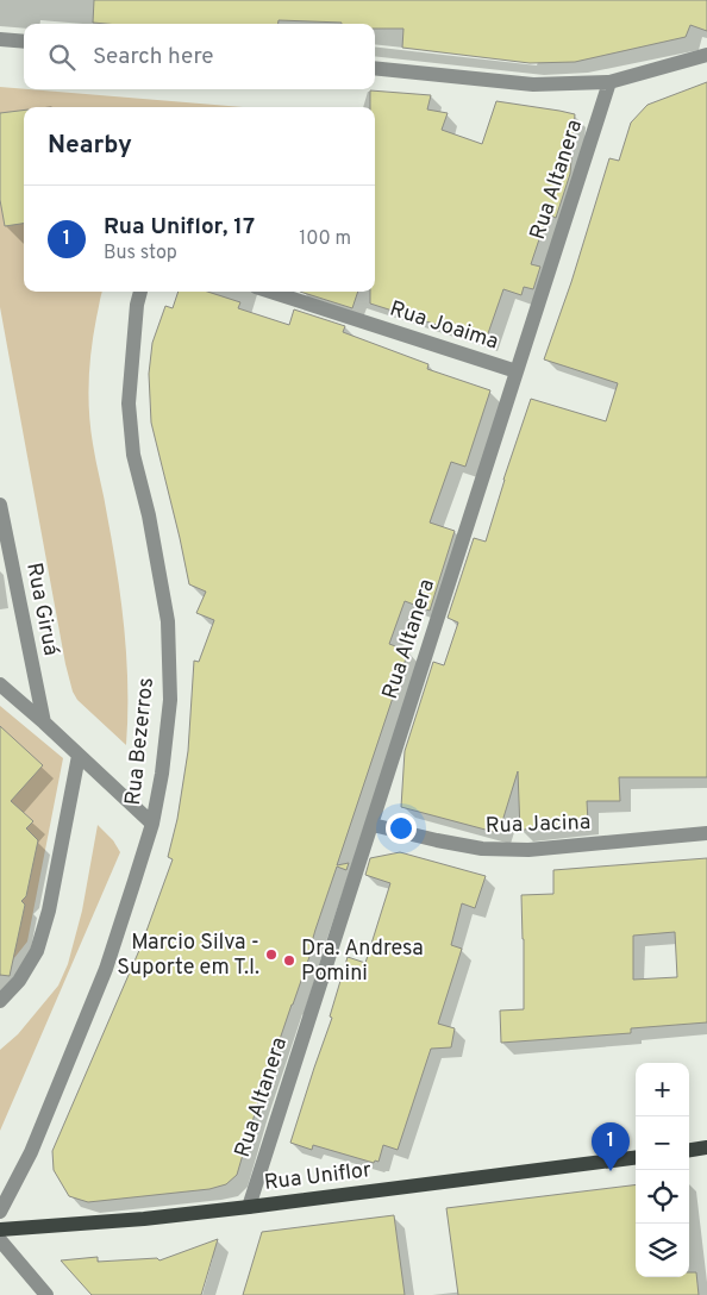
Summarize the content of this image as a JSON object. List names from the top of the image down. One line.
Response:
{"streets":{"main road":["Rua Uniflor"],"street":["Rua Altanera","Rua Joaima","Rua Giruá","Rua Bezerros","Rua Jacina"]},"crossings":[["Rua Altanera","Rua Joaima"],["Rua Altanera","Rua Jacina"],["Rua Altanera","Rua Uniflor"]],"places":["Marcio Silva - Suporte em T.I.","Dra. Andresa Pomini"],"page":{"search":"Search here","heading":"Nearby","list":[{"mark":"1","name":"Rua Uniflor, 17","note":"Bus stop","value":"100 m"}],"map_buttons":["+","−"],"pins":"1"}}
